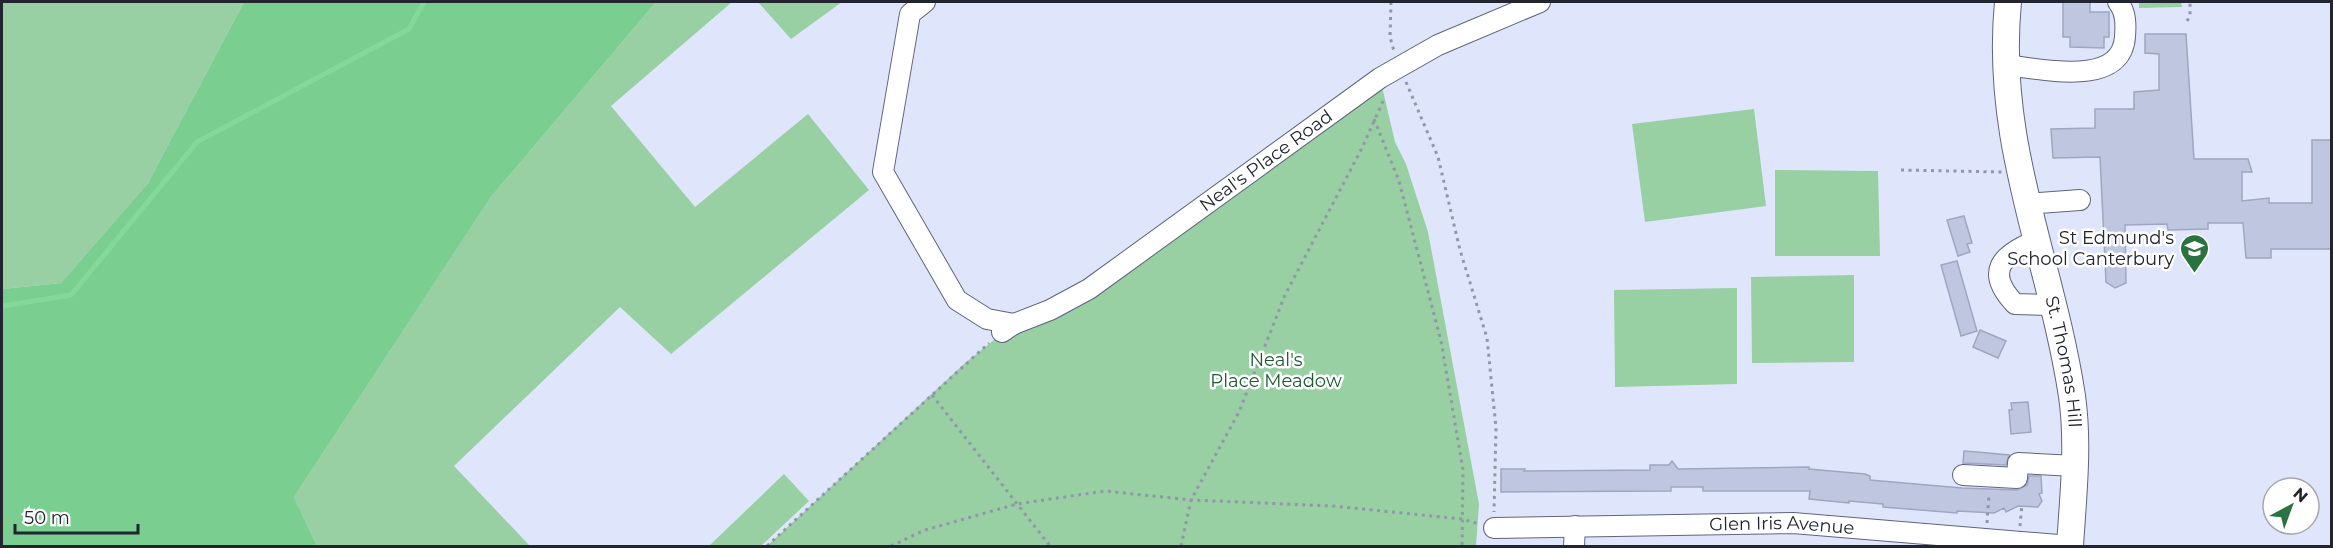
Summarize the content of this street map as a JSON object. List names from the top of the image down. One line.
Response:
{"streets":{"main road":["St. Thomas Hill"],"street":["Neal's Place Road","Glen Iris Avenue"]},"crossings":[["St. Thomas Hill","Glen Iris Avenue"]],"parks":["Neal's Place Meadow"],"places":{"school or university":["St Edmund's School Canterbury"]},"scale_bar":"50 m","north":"top right"}
